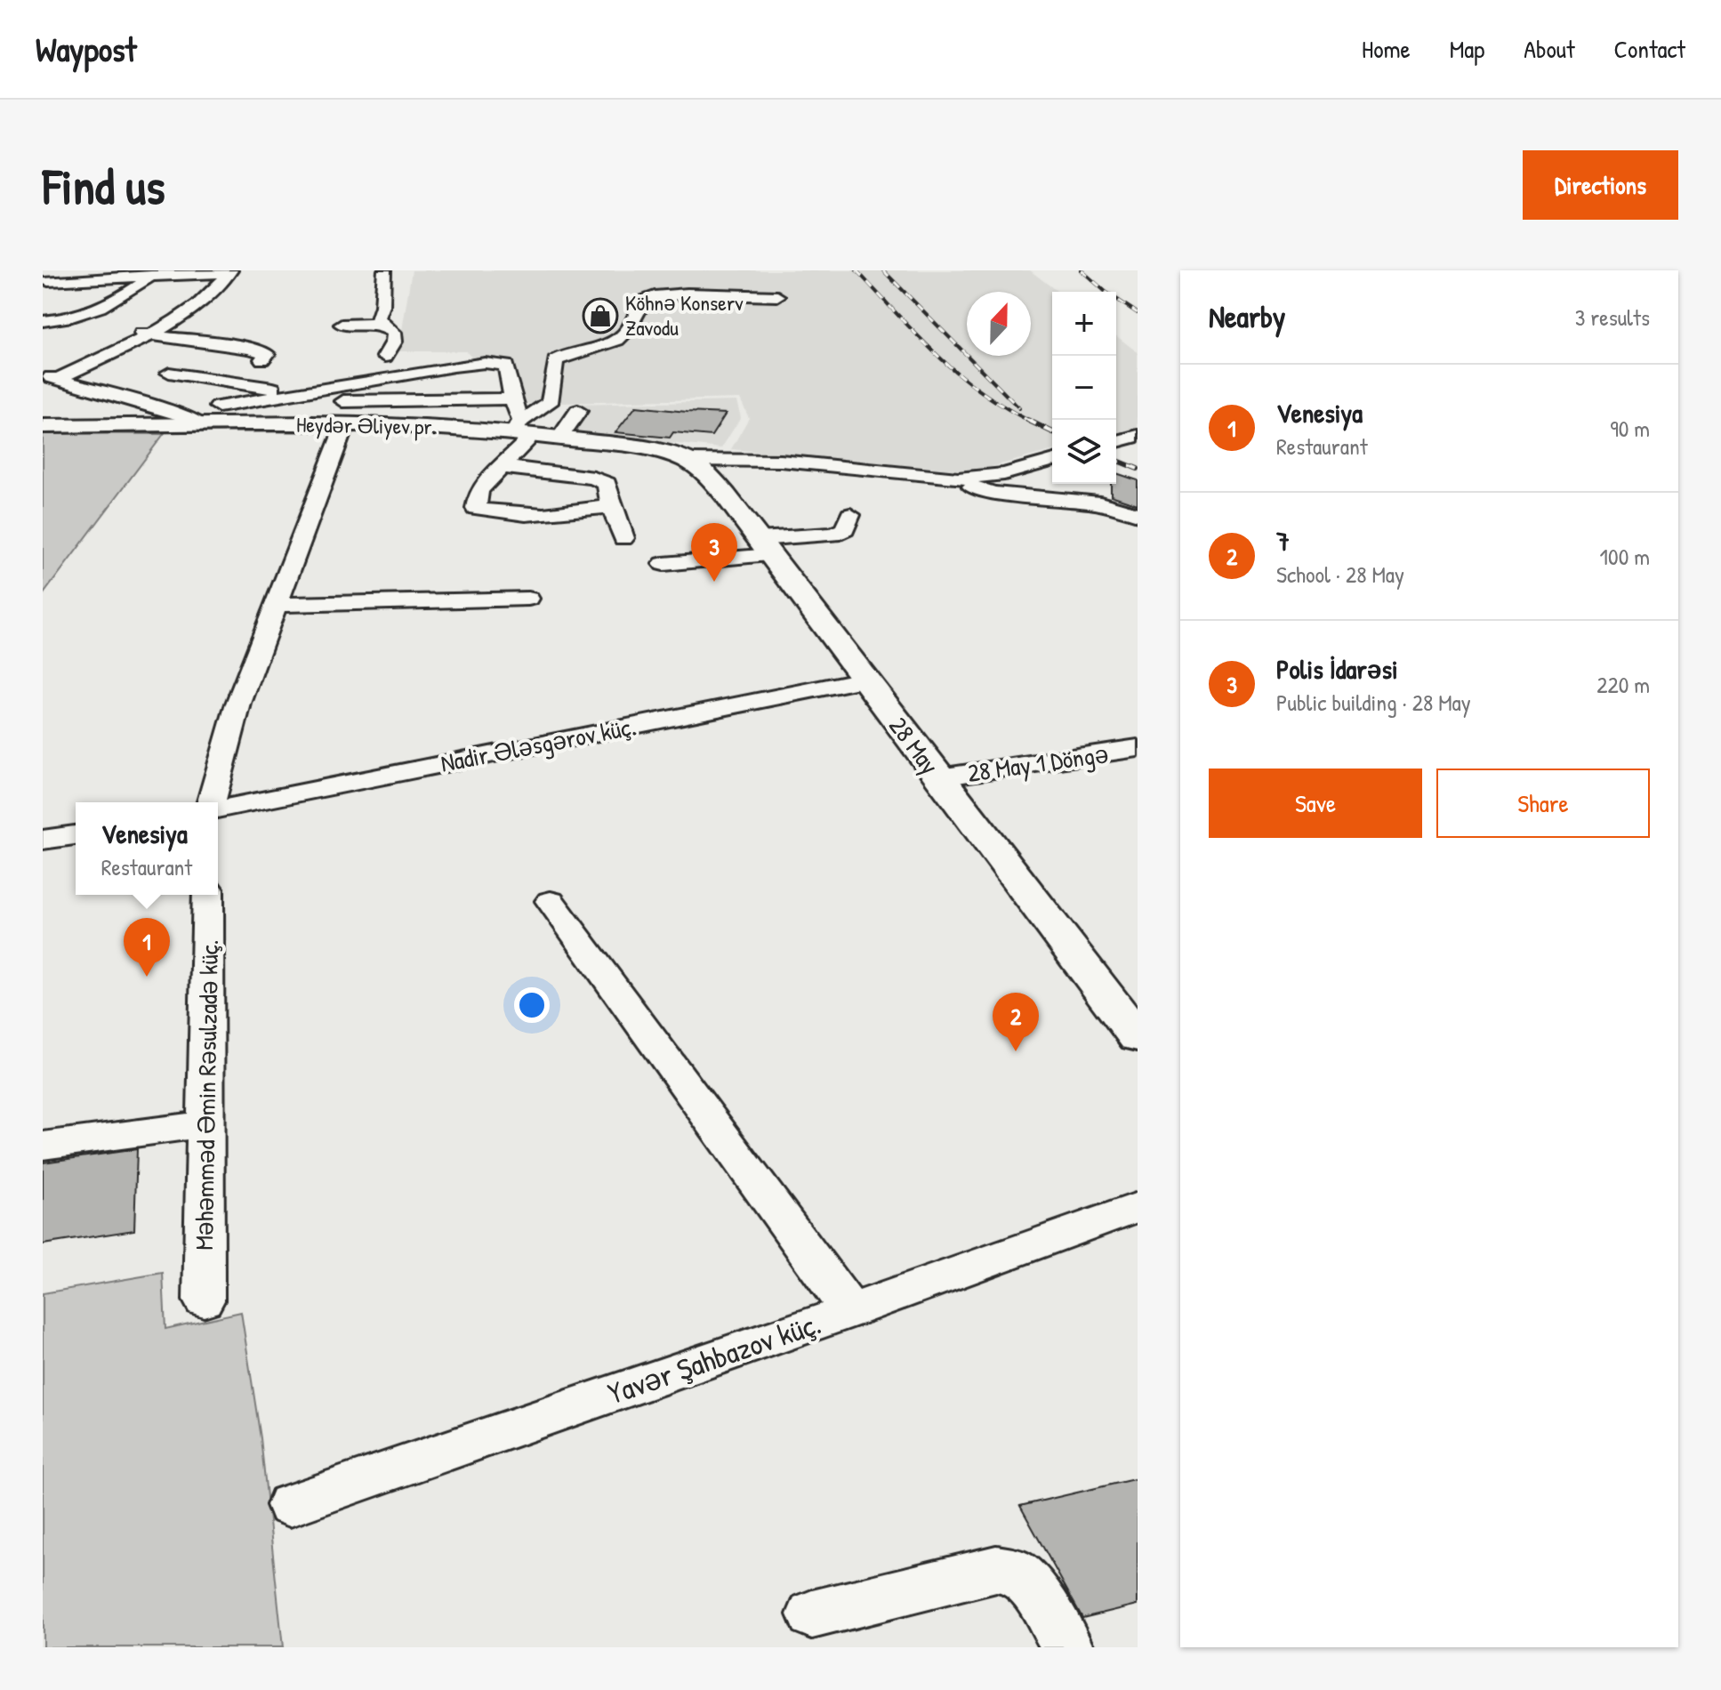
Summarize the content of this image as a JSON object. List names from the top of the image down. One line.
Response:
{"streets":{"main road":["Heydər Əliyev pr.","28 May"],"street":["Nadir Ələsgərov küç.","28 May 1 Döngə","Məhəmməd Əmin Rəsulzadə küç.","Yavər Şahbazov küç."]},"crossings":[["Heydər Əliyev pr.","28 May"],["Nadir Ələsgərov küç.","28 May"],["28 May","28 May 1 Döngə"]],"places":{"shop":["Köhnə Konserv Zavodu"]},"north":"top","page":{"header":"Waypost","nav":["Home","Map","About","Contact"],"buttons":["Directions",["Save","Share"]],"title":"Find us","heading":["Nearby","3 results"],"map_buttons":["+","−"],"list":[{"mark":"1","name":"Venesiya","note":"Restaurant","value":"90 m"},{"mark":"2","name":"7","note":"School · 28 May","value":"100 m"},{"mark":"3","name":"Polis İdarəsi","note":"Public building · 28 May","value":"220 m"}],"pins":["3","1","2"],"popup":["Venesiya","Restaurant"]}}
